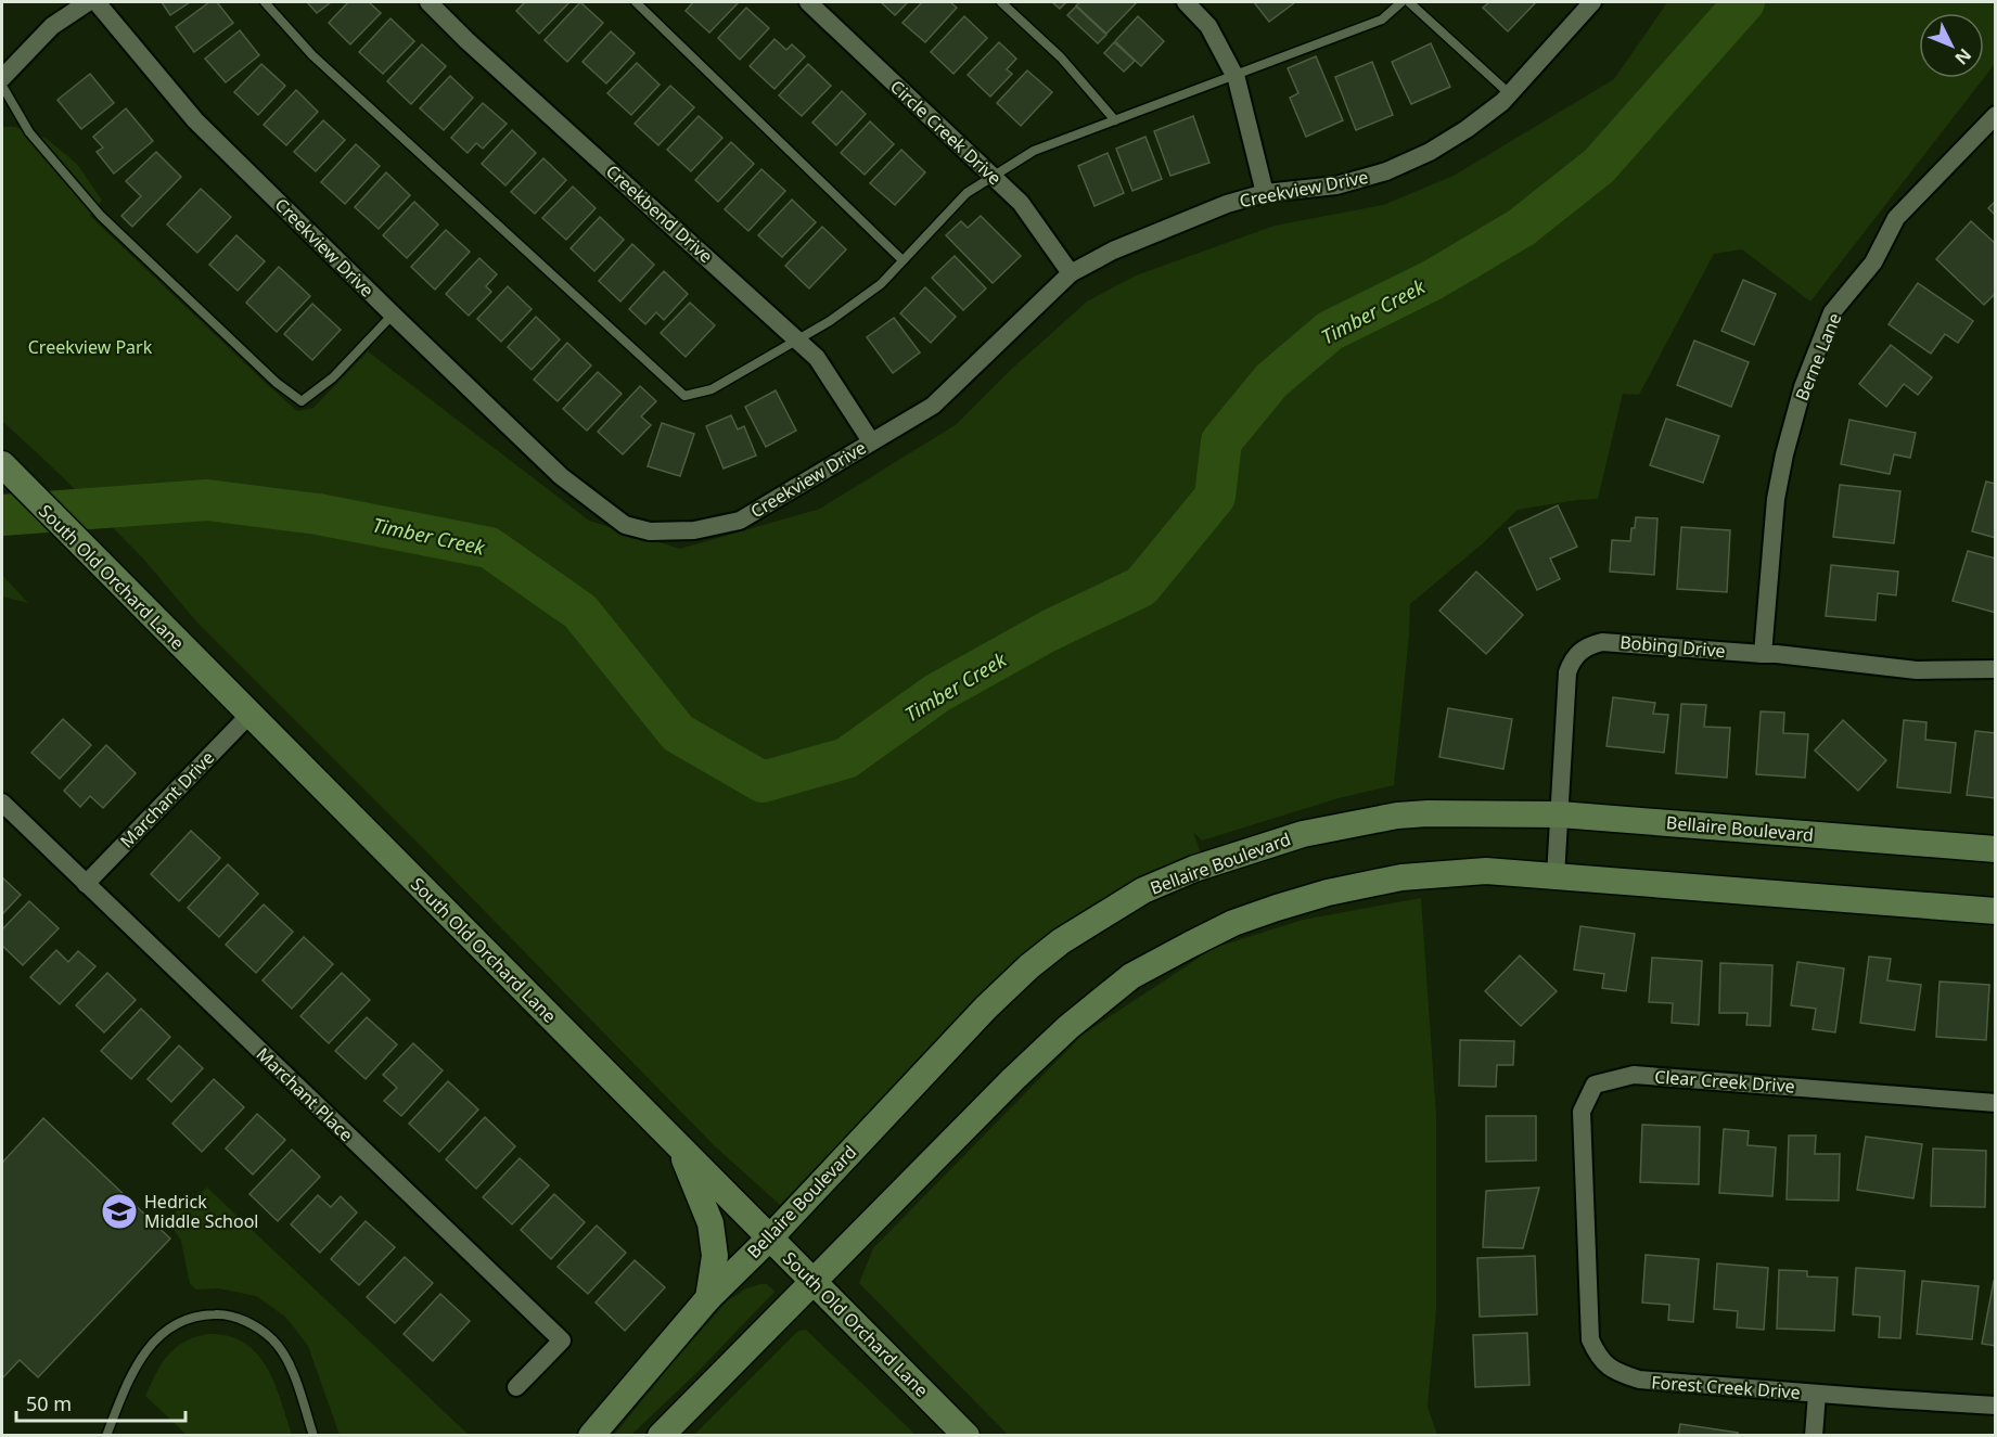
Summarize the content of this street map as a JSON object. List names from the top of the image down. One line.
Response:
{"streets":{"main road":["South Old Orchard Lane","Bellaire Boulevard"],"street":["Circle Creek Drive","Creekview Drive","Creekbend Drive","Berne Lane","Bobing Drive","Marchant Drive","Clear Creek Drive","Marchant Place","Forest Creek Drive"]},"crossings":[["Circle Creek Drive","Creekview Drive"],["Creekview Drive","Creekbend Drive"],["Berne Lane","Bobing Drive"],["South Old Orchard Lane","Marchant Drive"],["South Old Orchard Lane","Bellaire Boulevard"],["Bobing Drive","Bellaire Boulevard"],["Marchant Drive","Marchant Place"],["Clear Creek Drive","Forest Creek Drive"]],"water":["Timber Creek"],"parks":["Creekview Park"],"places":{"school or university":["Hedrick Middle School"]},"scale_bar":"50 m","north":"bottom right"}
